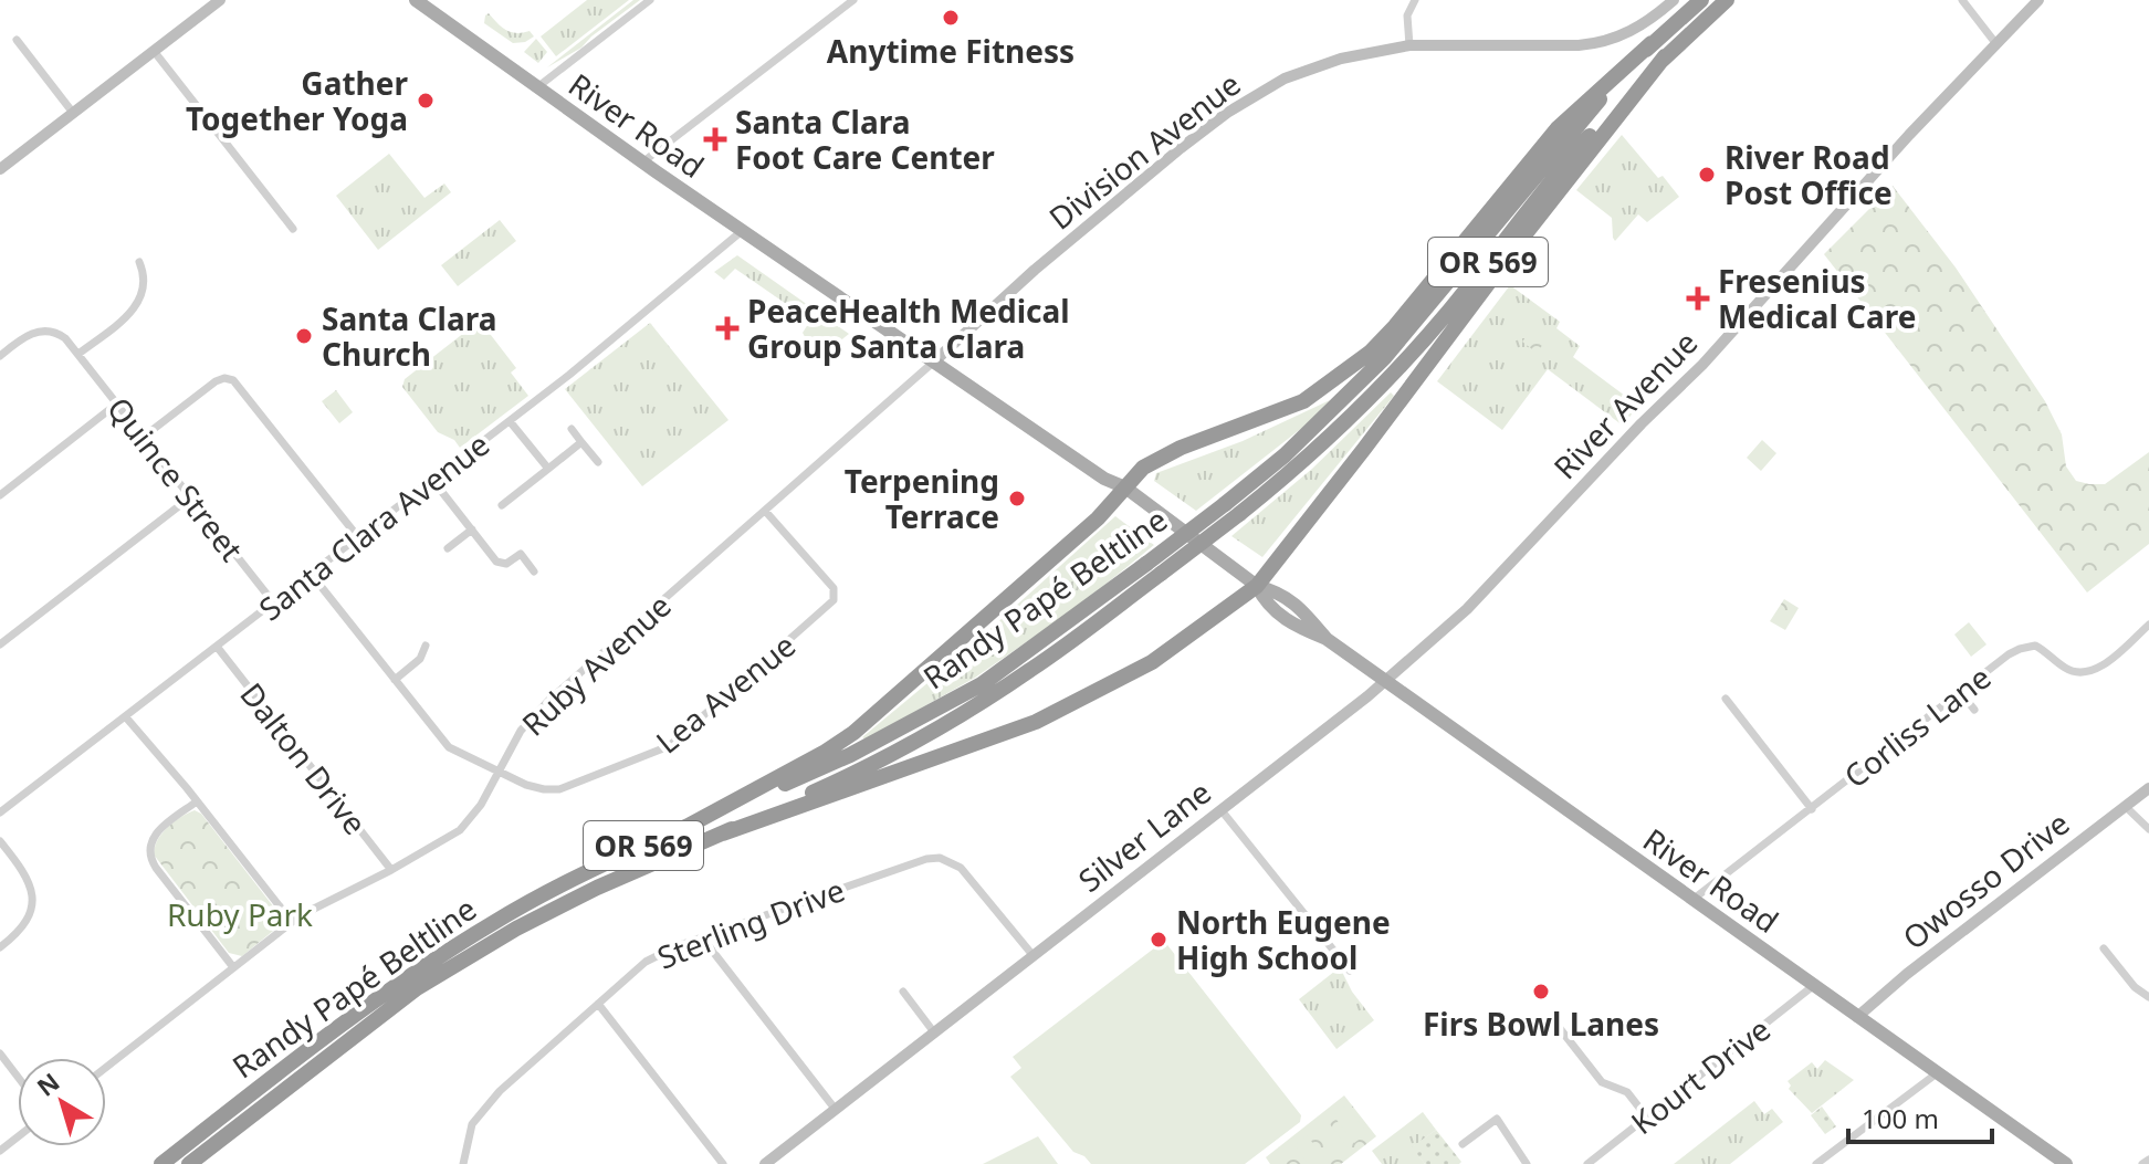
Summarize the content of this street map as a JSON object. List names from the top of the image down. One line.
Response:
{"streets":{"highway":["OR 569","Randy Papé Beltline"],"main road":["River Road"],"street":["Division Avenue","River Avenue","Quince Street","Santa Clara Avenue","Ruby Avenue","Lea Avenue","Corliss Lane","Dalton Drive","Silver Lane","Owosso Drive","Sterling Drive","Kourt Drive"]},"crossings":[["River Road","Division Avenue"],["River Road","River Avenue"],["River Road","Santa Clara Avenue"],["River Road","Ruby Avenue"],["River Road","Corliss Lane"],["River Road","Silver Lane"],["River Road","Owosso Drive"],["River Road","Kourt Drive"],["Division Avenue","Ruby Avenue"],["River Avenue","Silver Lane"],["Quince Street","Santa Clara Avenue"],["Santa Clara Avenue","Dalton Drive"],["Ruby Avenue","Lea Avenue"],["Ruby Avenue","Dalton Drive"],["Silver Lane","Sterling Drive"]],"parks":["Ruby Park"],"places":{"other":["Anytime Fitness","Gather Together Yoga","River Road Post Office","Santa Clara Church","Terpening Terrace","North Eugene High School","Firs Bowl Lanes"],"health":["Santa Clara Foot Care Center","Fresenius Medical Care","PeaceHealth Medical Group Santa Clara"]},"scale_bar":"100 m","north":"top left"}
